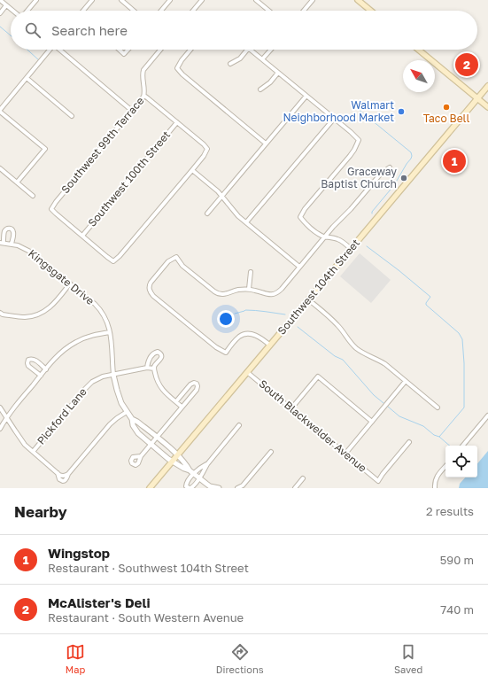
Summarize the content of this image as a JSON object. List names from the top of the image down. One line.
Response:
{"streets":{"main road":["Southwest 104th Street"],"street":["Southwest 99th Terrace","Southwest 100th Street","Kingsgate Drive","Pickford Lane","South Blackwelder Avenue"]},"crossings":[["Southwest 99th Terrace","Southwest 100th Street"],["Kingsgate Drive","Southwest 104th Street"],["Kingsgate Drive","Pickford Lane"],["Southwest 104th Street","South Blackwelder Avenue"]],"places":["Taco Bell","Walmart Neighborhood Market","Graceway Baptist Church"],"north":"top left","page":{"search":"Search here","pins":["2","1"],"heading":["Nearby","2 results"],"list":[{"mark":"1","name":"Wingstop","note":"Restaurant · Southwest 104th Street","value":"590 m"},{"mark":"2","name":"McAlister's Deli","note":"Restaurant · South Western Avenue","value":"740 m"}],"nav":["Map","Directions","Saved"]}}
